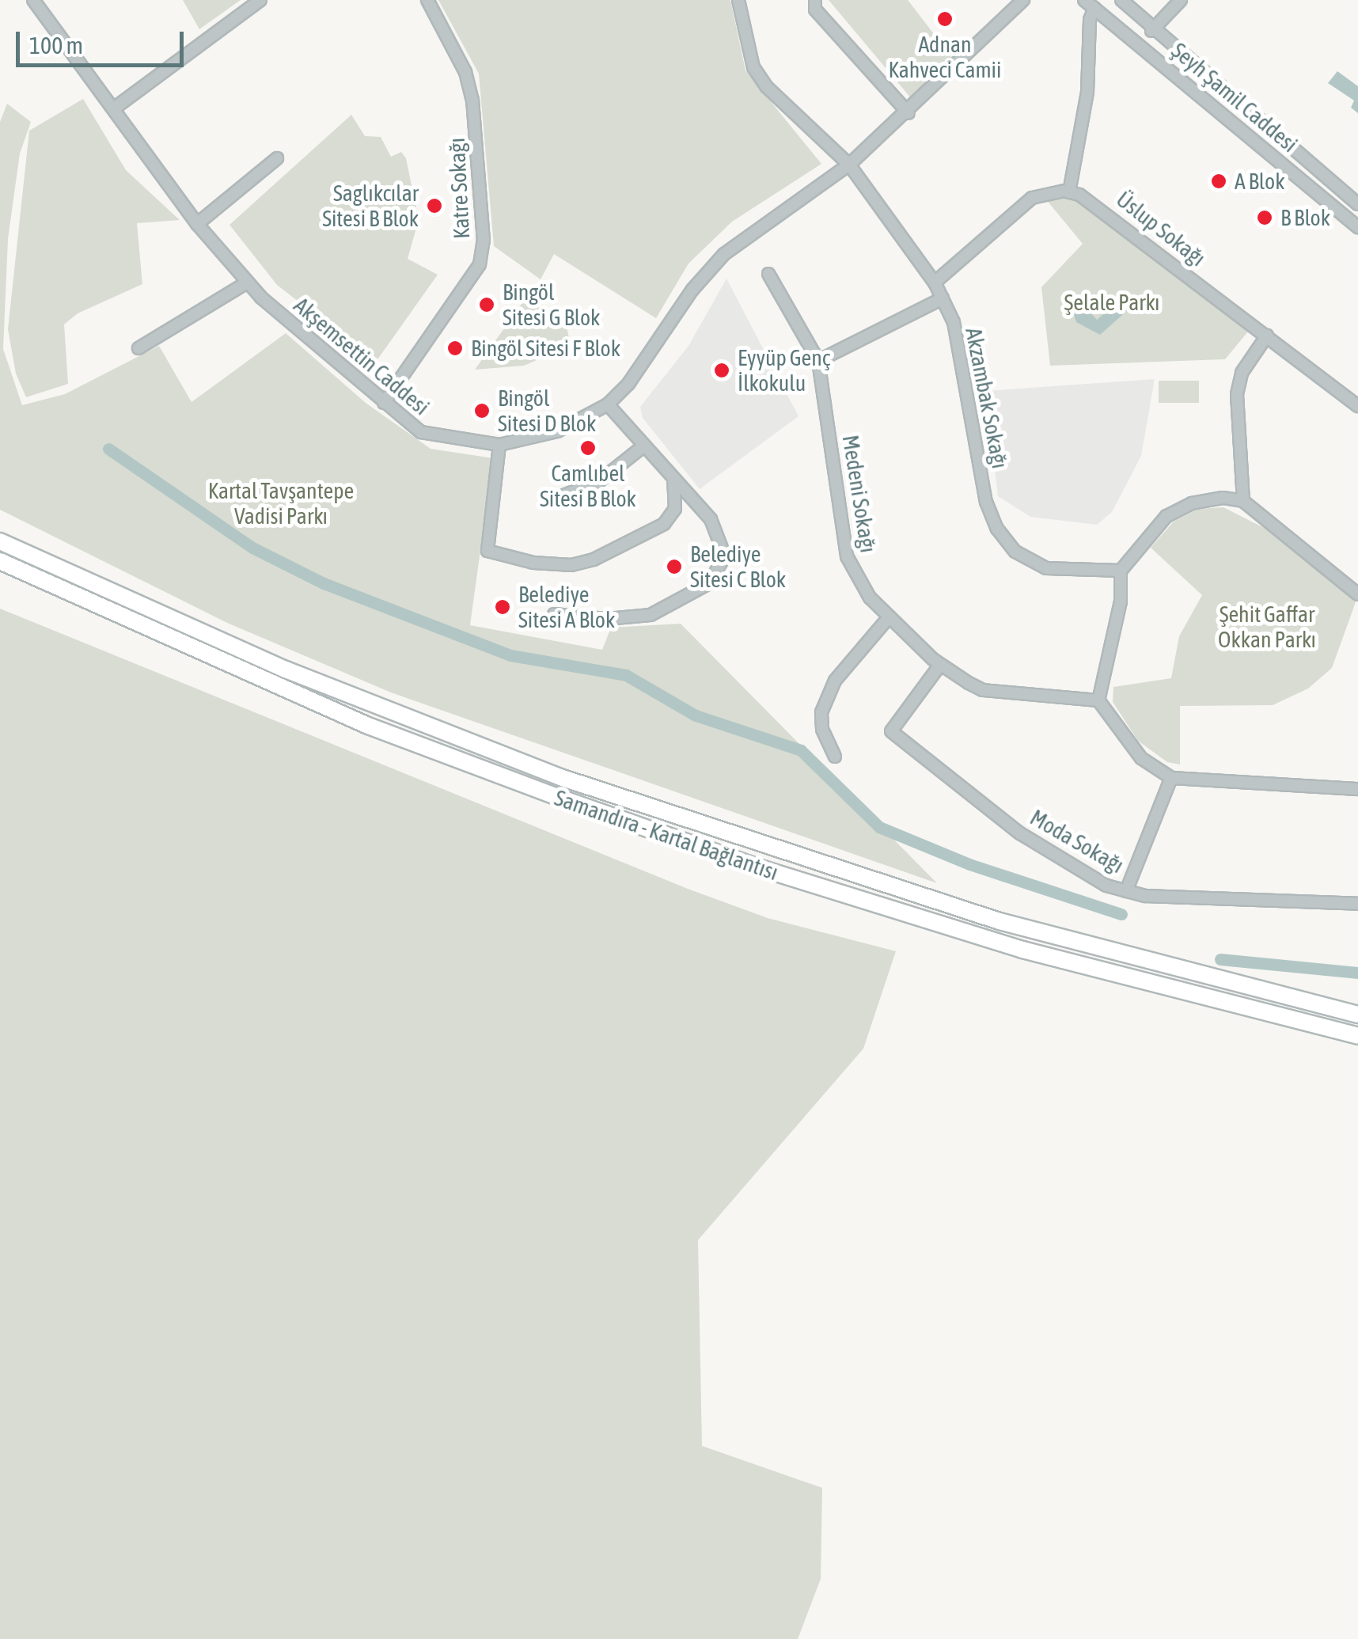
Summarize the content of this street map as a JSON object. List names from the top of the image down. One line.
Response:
{"streets":{"highway":["Samandıra - Kartal Bağlantısı"],"street":["Şeyh Şamil Caddesi","Katre Sokağı","Üslup Sokağı","Akşemsettin Caddesi","Akzambak Sokağı","Medeni Sokağı","Moda Sokağı"]},"crossings":[["Katre Sokağı","Akşemsettin Caddesi"],["Akşemsettin Caddesi","Akzambak Sokağı"],["Medeni Sokağı","Moda Sokağı"]],"parks":["Şelale Parkı","Kartal Tavşantepe Vadisi Parkı","Şehit Gaffar Okkan Parkı"],"places":["Adnan Kahveci Camii","A Blok","Saglıkcılar Sitesi B Blok","B Blok","Bingöl Sitesi G Blok","Bingöl Sitesi F Blok","Eyyüp Genç İlkokulu","Bingöl Sitesi D Blok","Camlıbel Sitesi B Blok","Belediye Sitesi C Blok","Belediye Sitesi A Blok"],"scale_bar":"100 m"}
